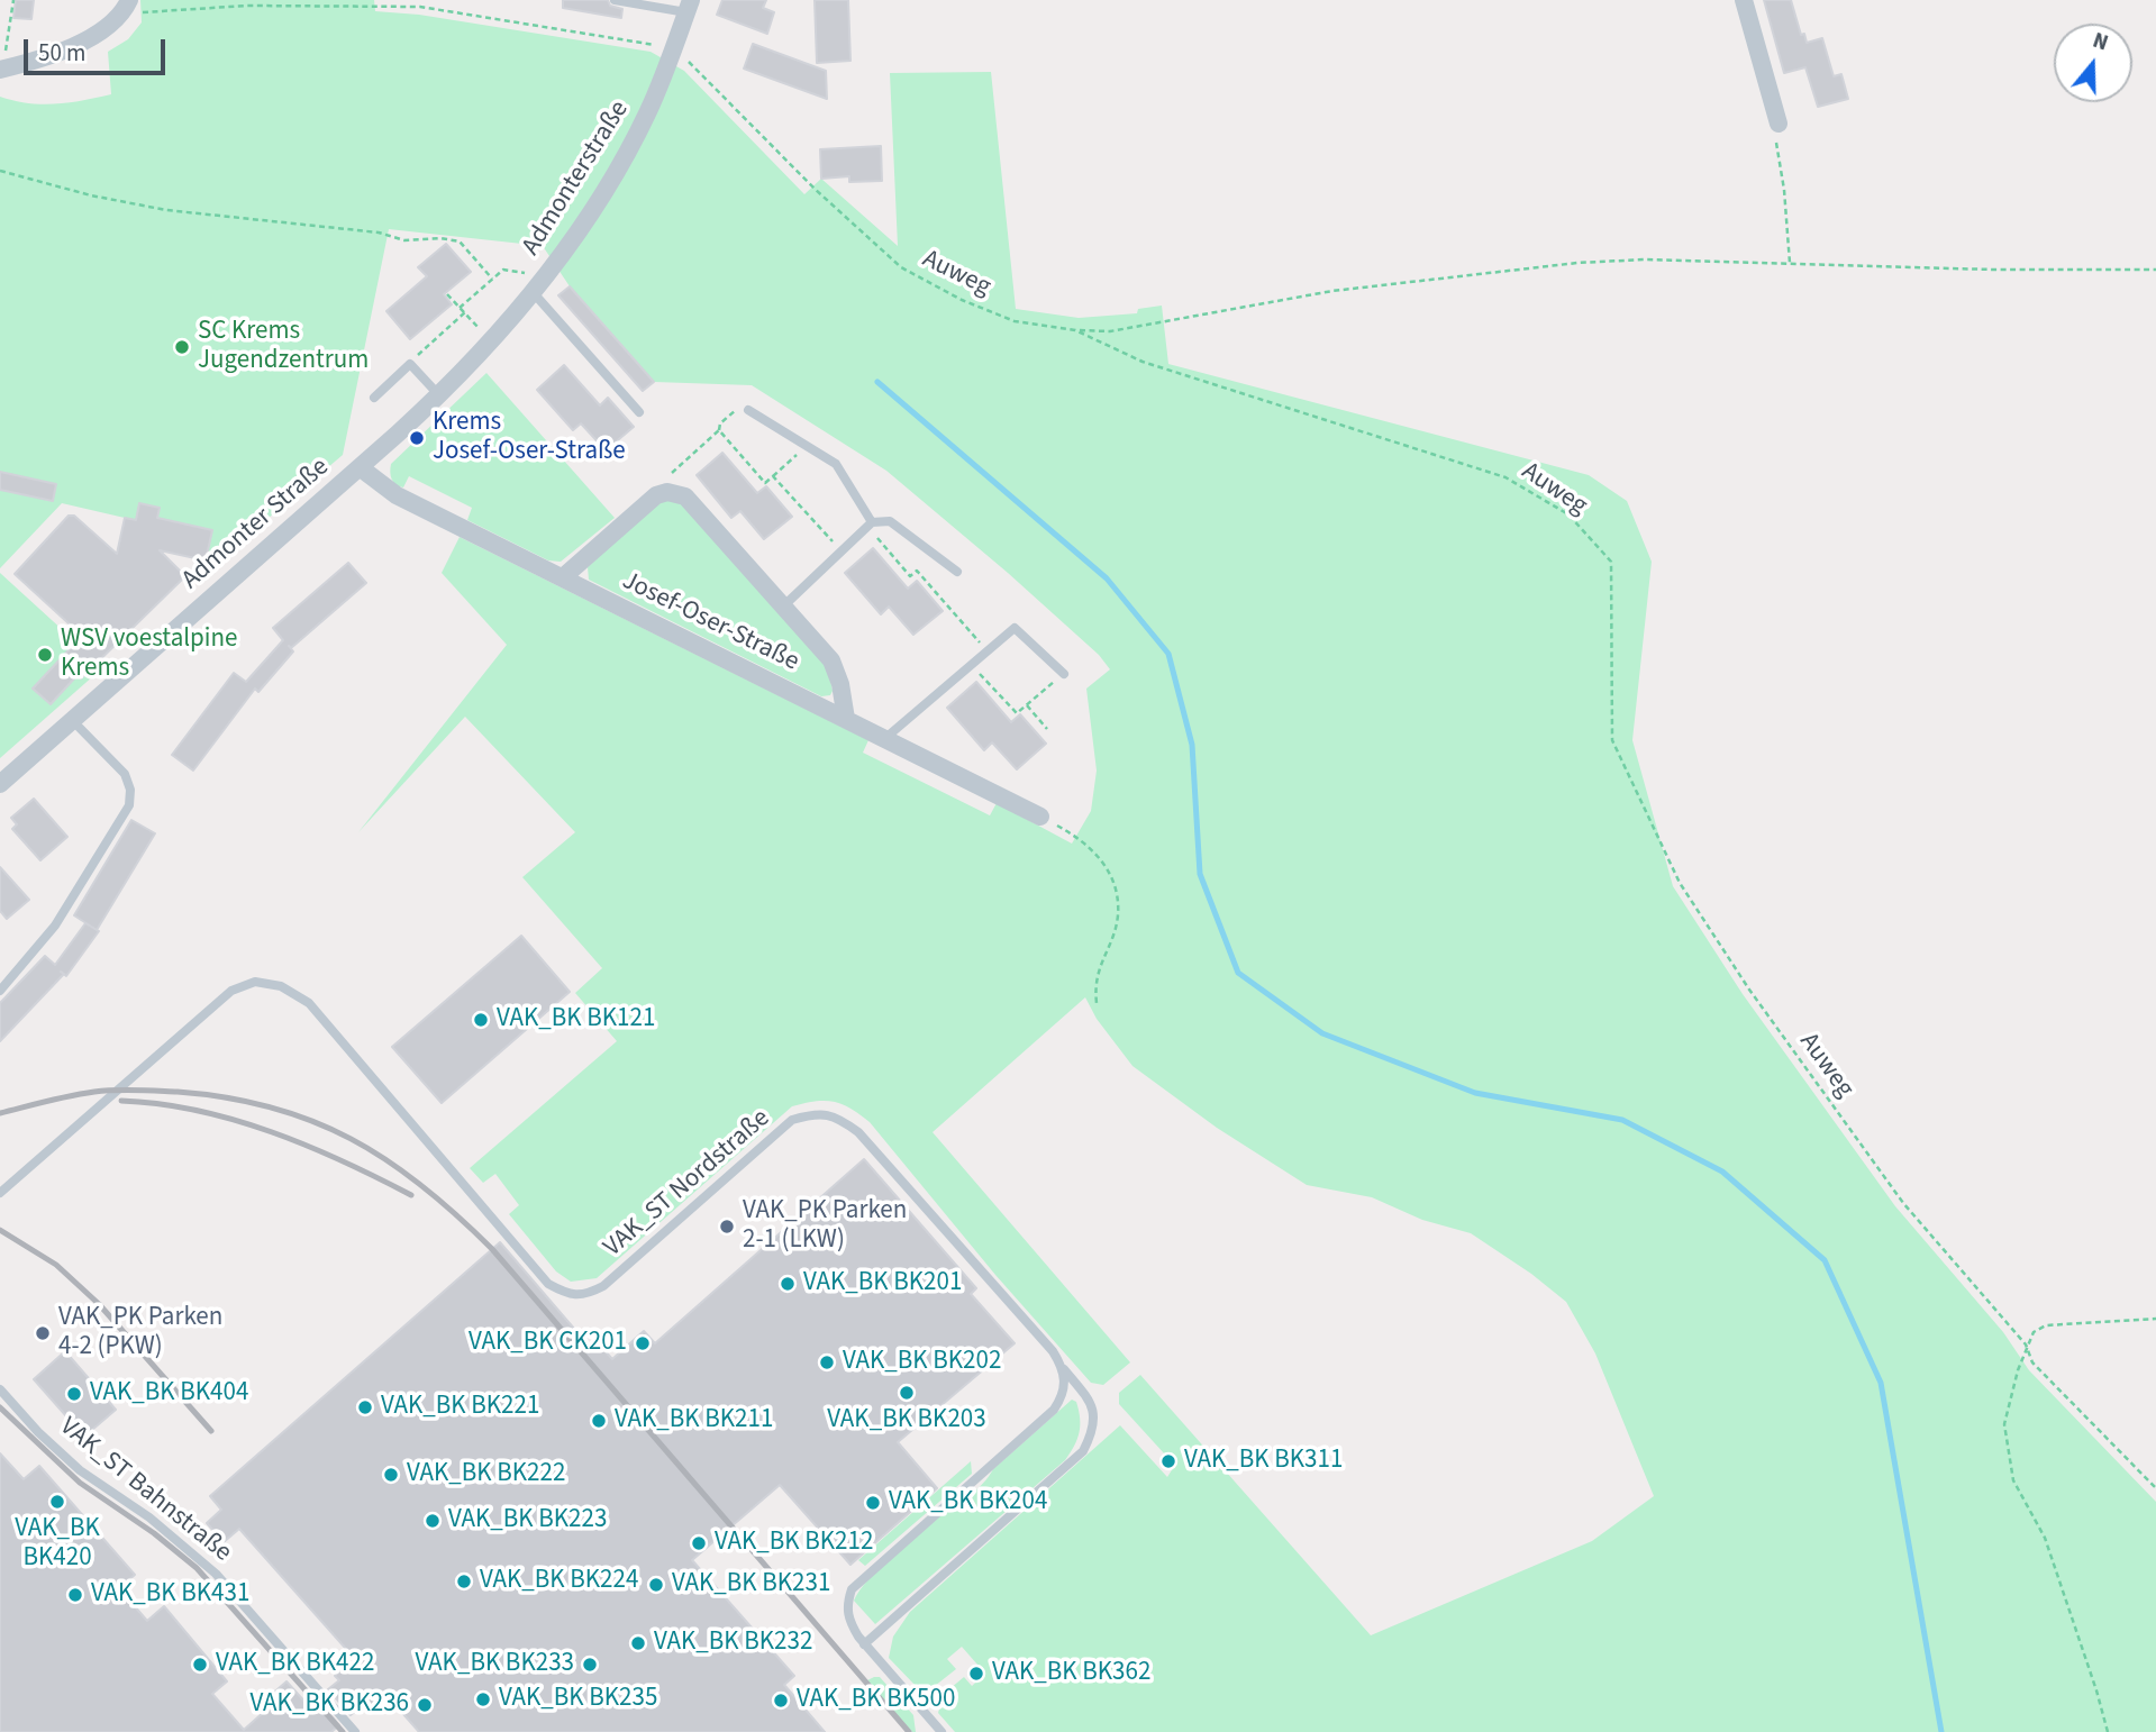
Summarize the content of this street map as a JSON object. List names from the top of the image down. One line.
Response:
{"streets":{"street":["Admonterstraße","Admonter Straße","Josef-Oser-Straße"],"lane":["VAK_ST Nordstraße","VAK_ST Bahnstraße"],"path":["Auweg"]},"crossings":[["Admonterstraße","Auweg"],["Admonterstraße","Admonter Straße"],["Admonter Straße","Josef-Oser-Straße"]],"places":["SC Krems Jugendzentrum","Krems Josef-Oser-Straße","WSV voestalpine Krems","VAK_BK BK121","VAK_PK Parken 2-1 (LKW)","VAK_BK BK201","VAK_PK Parken 4-2 (PKW)","VAK_BK CK201","VAK_BK BK202","VAK_BK BK203","VAK_BK BK404","VAK_BK BK221","VAK_BK BK211","VAK_BK BK311","VAK_BK BK222","VAK_BK BK420","VAK_BK BK204","VAK_BK BK223","VAK_BK BK212","VAK_BK BK224","VAK_BK BK231","VAK_BK BK431","VAK_BK BK232","VAK_BK BK422","VAK_BK BK233","VAK_BK BK362","VAK_BK BK235","VAK_BK BK500","VAK_BK BK236"],"scale_bar":"50 m","north":"top"}
